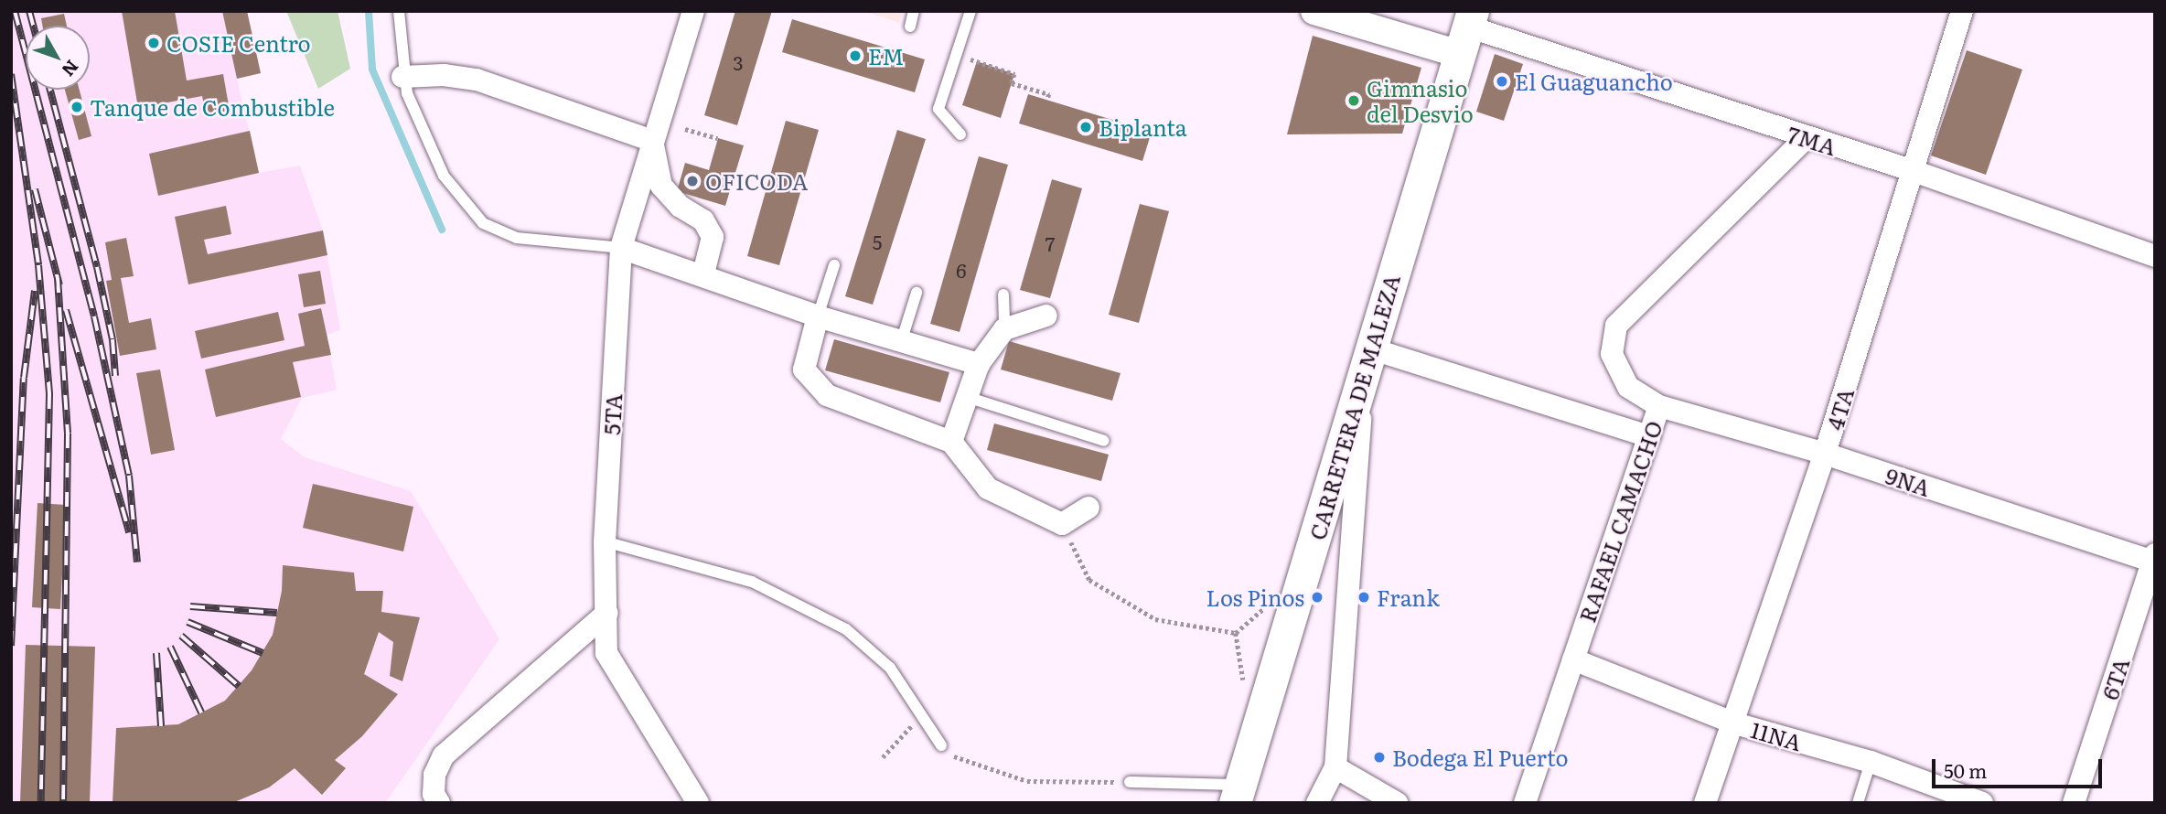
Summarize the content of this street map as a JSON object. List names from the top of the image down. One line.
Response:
{"streets":{"main road":["CARRETERA DE MALEZA"],"street":["7MA","4TA","5TA","9NA","RAFAEL CAMACHO","6TA","11NA"]},"crossings":[["7MA","CARRETERA DE MALEZA"],["7MA","4TA"],["7MA","RAFAEL CAMACHO"],["4TA","9NA"],["4TA","11NA"],["9NA","RAFAEL CAMACHO"],["9NA","6TA"],["RAFAEL CAMACHO","11NA"]],"places":["COSIE Centro","EM","El Guaguancho","Gimnasio del Desvio","Tanque de Combustible","Biplanta","OFICODA","Los Pinos","Frank","Bodega El Puerto"],"house_numbers":["3","5","7","6"],"scale_bar":"50 m","north":"bottom right"}
